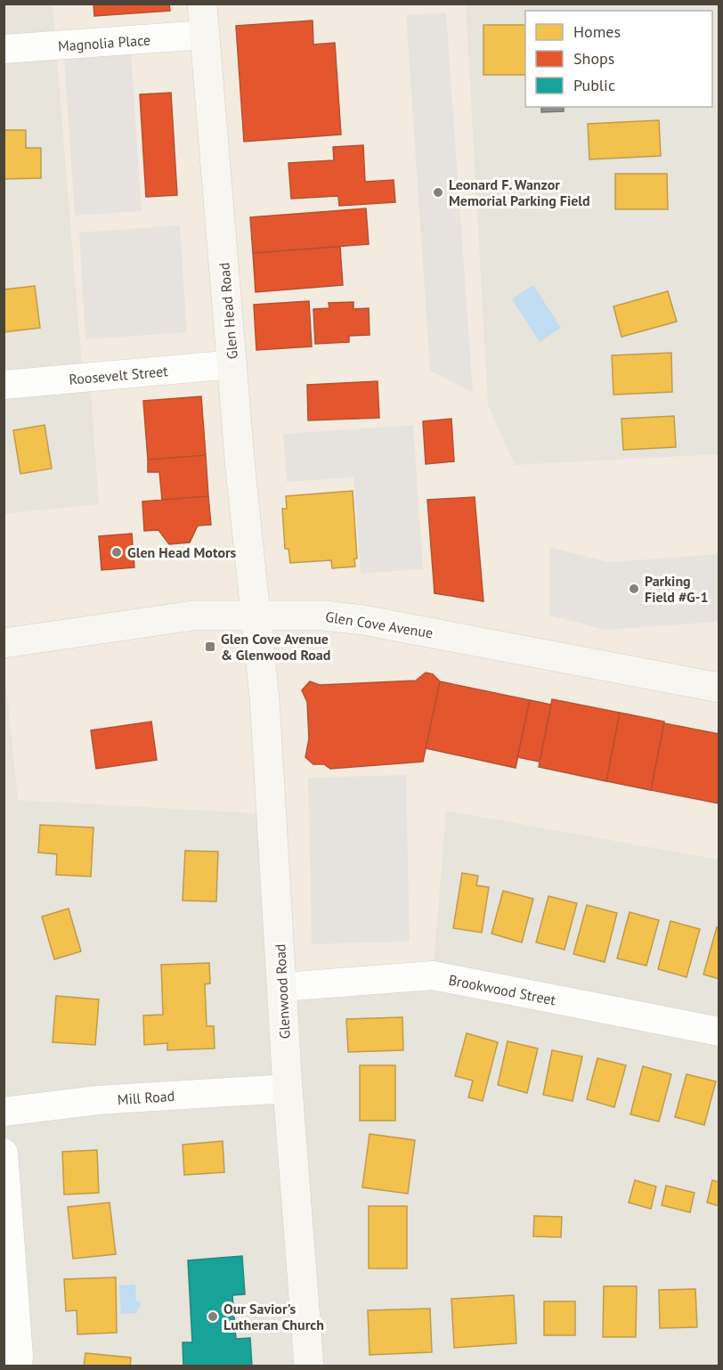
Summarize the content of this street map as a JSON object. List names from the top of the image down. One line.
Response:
{"streets":{"main road":["Glen Head Road","Glen Cove Avenue","Glenwood Road"],"street":["Magnolia Place","Roosevelt Street","Brookwood Street","Mill Road"]},"crossings":[["Magnolia Place","Glen Head Road"],["Glen Head Road","Roosevelt Street"],["Glen Head Road","Glen Cove Avenue"],["Glen Head Road","Glenwood Road"],["Glen Cove Avenue","Glenwood Road"],["Brookwood Street","Glenwood Road"],["Glenwood Road","Mill Road"]],"places":{"other":["Leonard F. Wanzor Memorial Parking Field","Glen Head Motors","Parking Field #G-1","Our Savior's Lutheran Church"],"transit":["Glen Cove Avenue & Glenwood Road"]},"legend":["Homes","Shops","Public"]}
